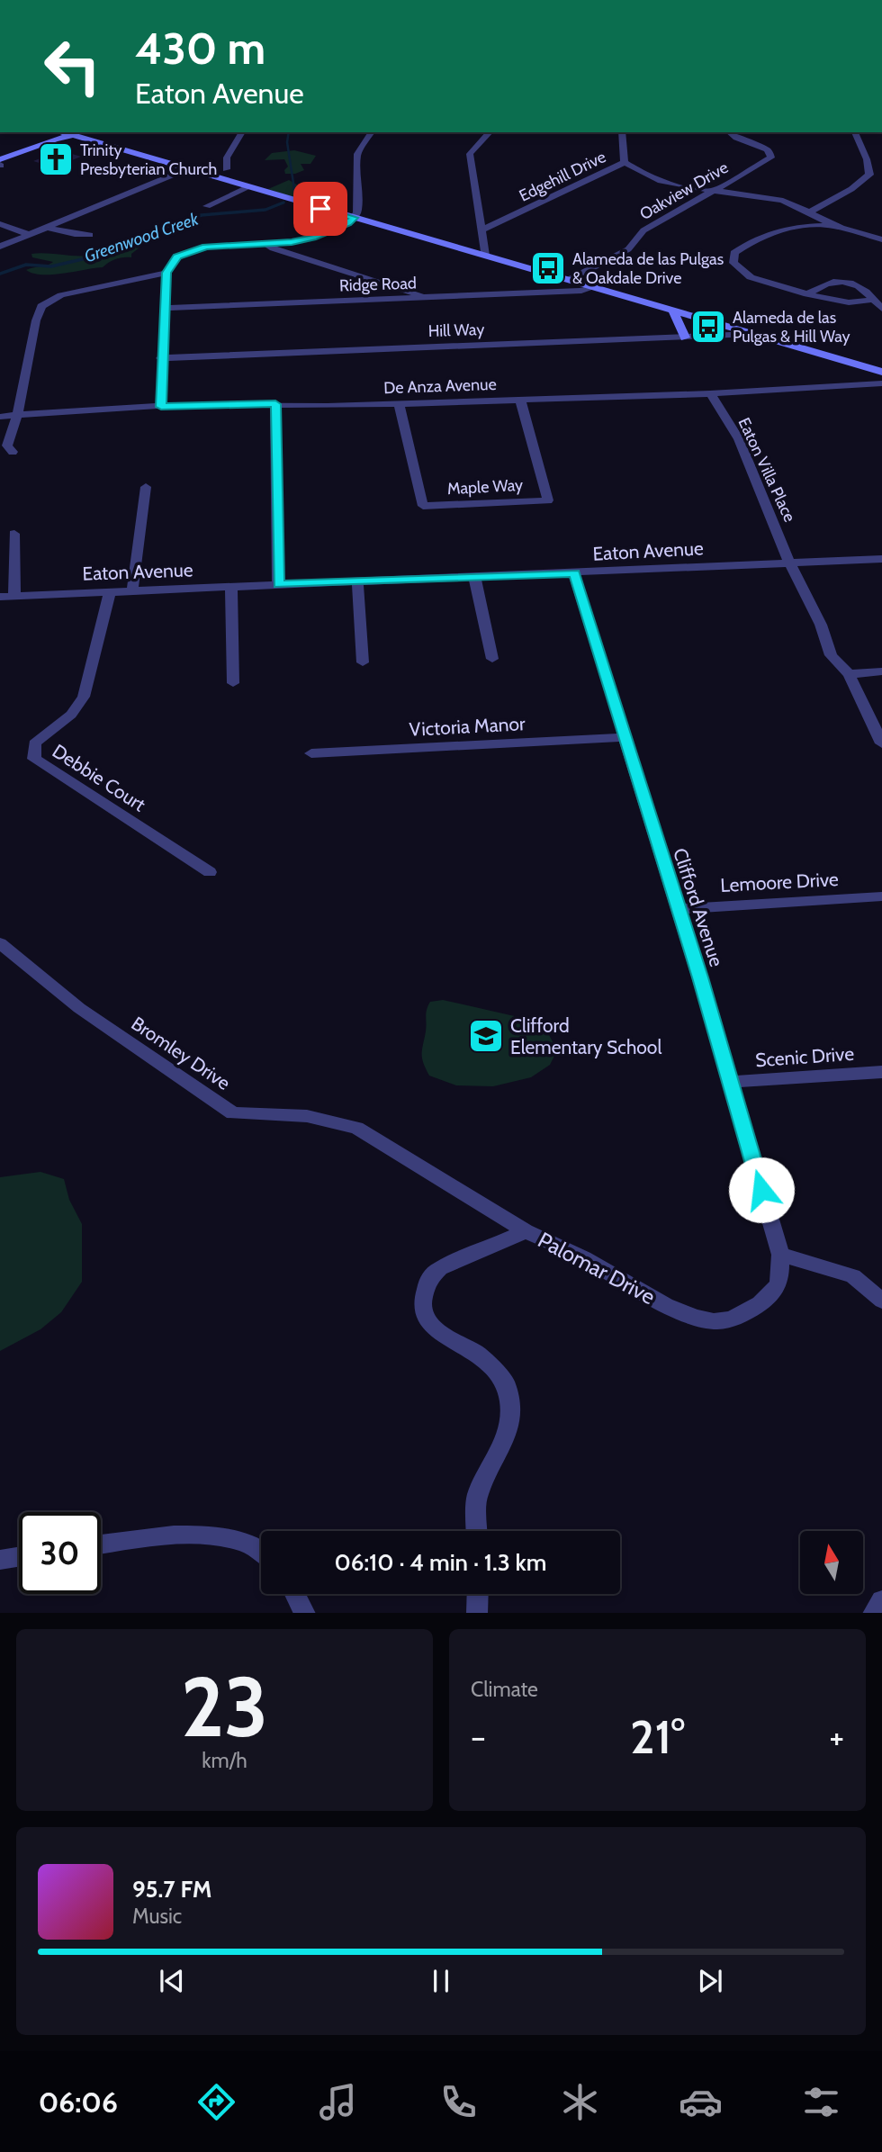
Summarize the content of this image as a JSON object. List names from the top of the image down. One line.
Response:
{"streets":{"street":["Edgehill Drive","Oakview Drive","Ridge Road","Hill Way","De Anza Avenue","Eaton Villa Place","Maple Way","Eaton Avenue","Victoria Manor","Debbie Court","Lemoore Drive","Clifford Avenue","Bromley Drive","Scenic Drive","Palomar Drive"]},"crossings":[["De Anza Avenue","Eaton Villa Place"],["De Anza Avenue","Maple Way"],["Eaton Villa Place","Eaton Avenue"],["Eaton Avenue","Debbie Court"],["Eaton Avenue","Clifford Avenue"],["Victoria Manor","Clifford Avenue"],["Lemoore Drive","Clifford Avenue"],["Clifford Avenue","Scenic Drive"],["Clifford Avenue","Palomar Drive"],["Bromley Drive","Palomar Drive"]],"water":["Greenwood Creek"],"places":{"church":["Trinity Presbyterian Church"],"bus stop":["Alameda de las Pulgas & Oakdale Drive","Alameda de las Pulgas & Hill Way"],"school or university":["Clifford Elementary School"]},"north":"top","page":{"turn":["430 m","Eaton Avenue"],"limit":"30","trip":"06:10 · 4 min · 1.3 km","tile":[["23","km/h"],"Climate"],"heat":["−","21°","+"],"song":["95.7 FM","Music"],"tabs":"06:06"}}
